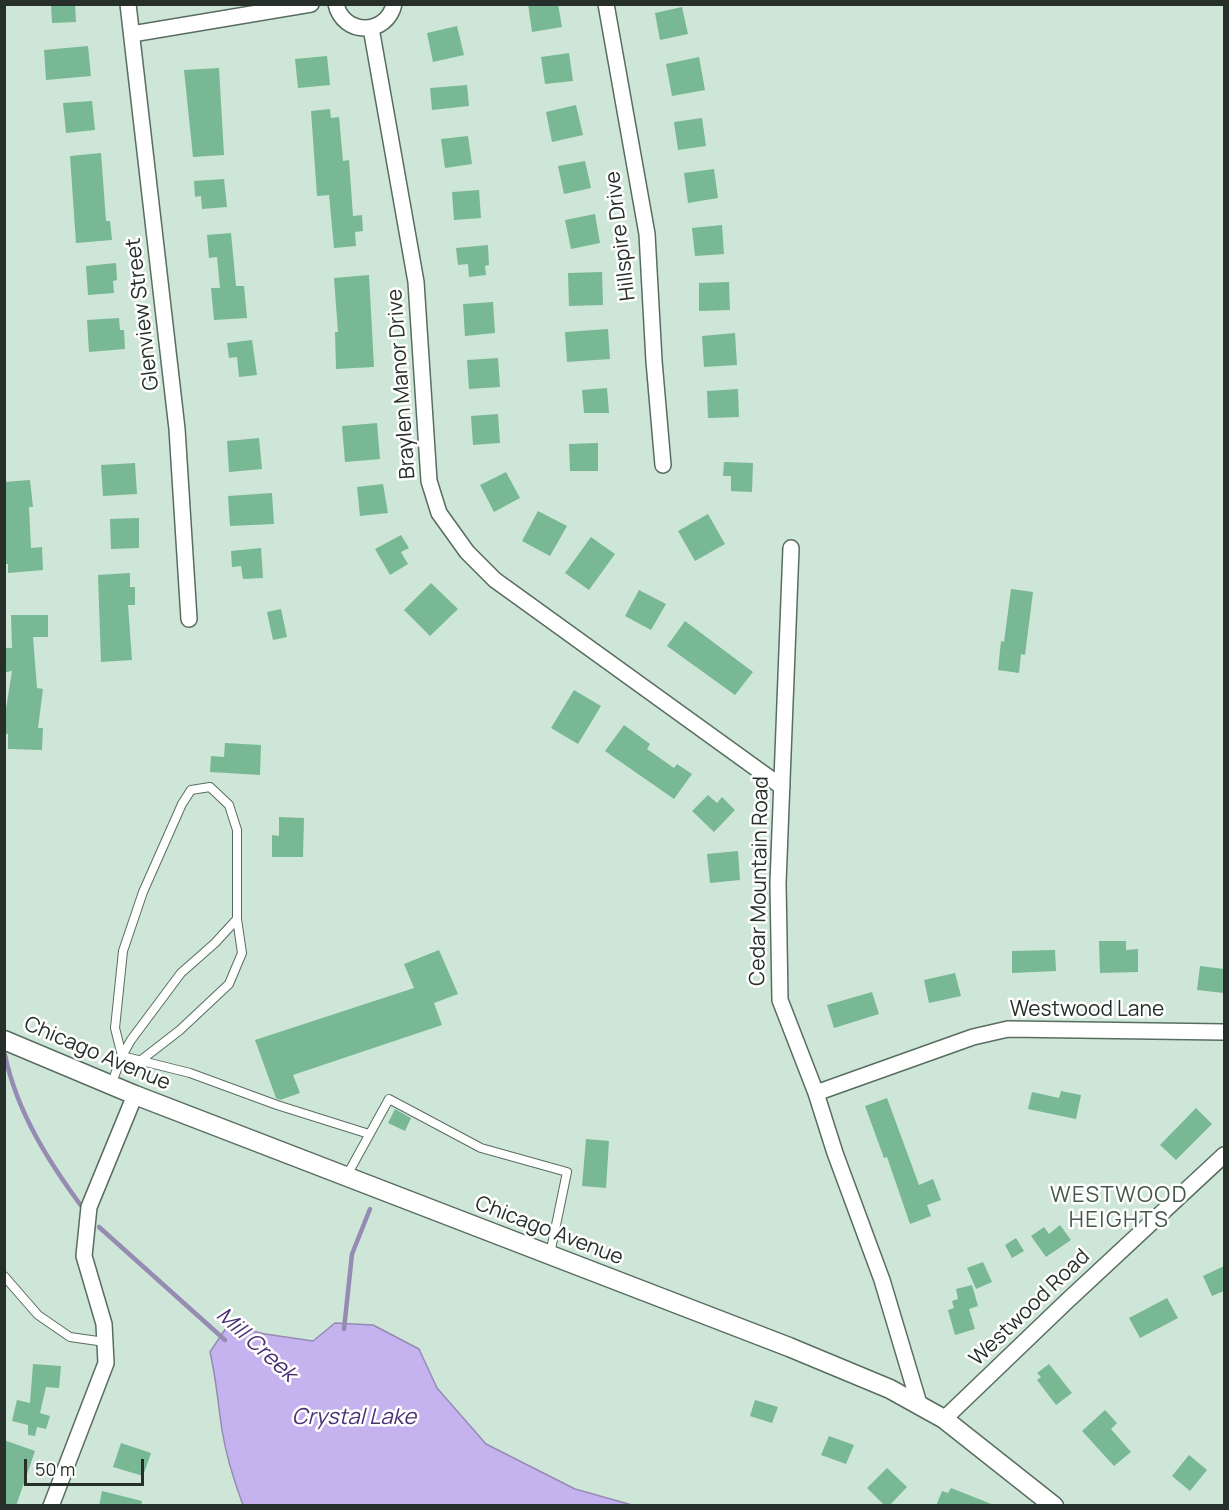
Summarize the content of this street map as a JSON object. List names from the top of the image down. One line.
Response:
{"streets":{"street":["Hillspire Drive","Glenview Street","Braylen Manor Drive","Cedar Mountain Road","Westwood Lane","Chicago Avenue","Westwood Road"]},"crossings":[["Braylen Manor Drive","Cedar Mountain Road"],["Cedar Mountain Road","Westwood Lane"],["Cedar Mountain Road","Chicago Avenue"],["Chicago Avenue","Westwood Road"]],"districts":["WESTWOOD HEIGHTS"],"water":["Mill Creek","Crystal Lake"],"scale_bar":"50 m"}
